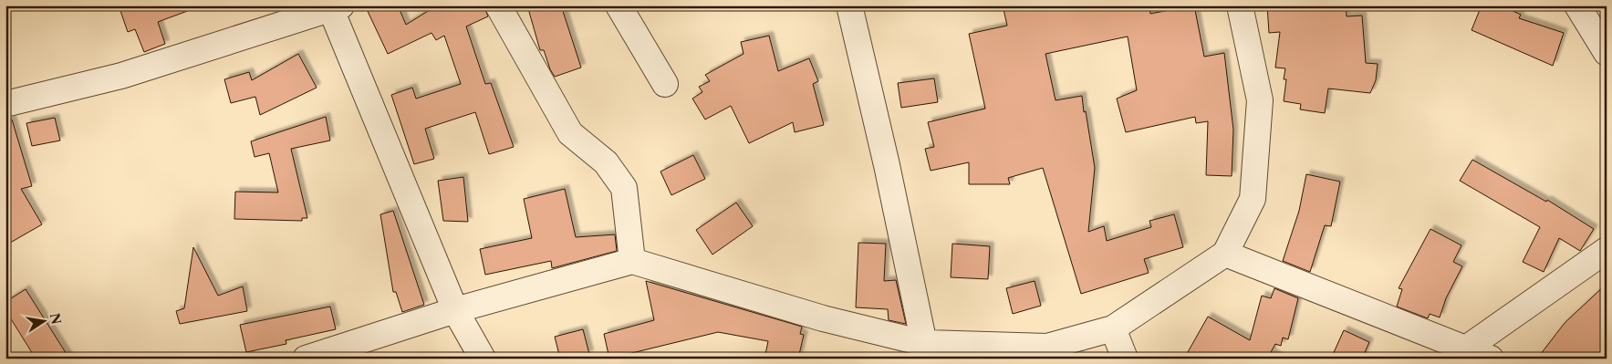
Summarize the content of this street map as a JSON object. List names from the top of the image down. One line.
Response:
{"north":"right"}
